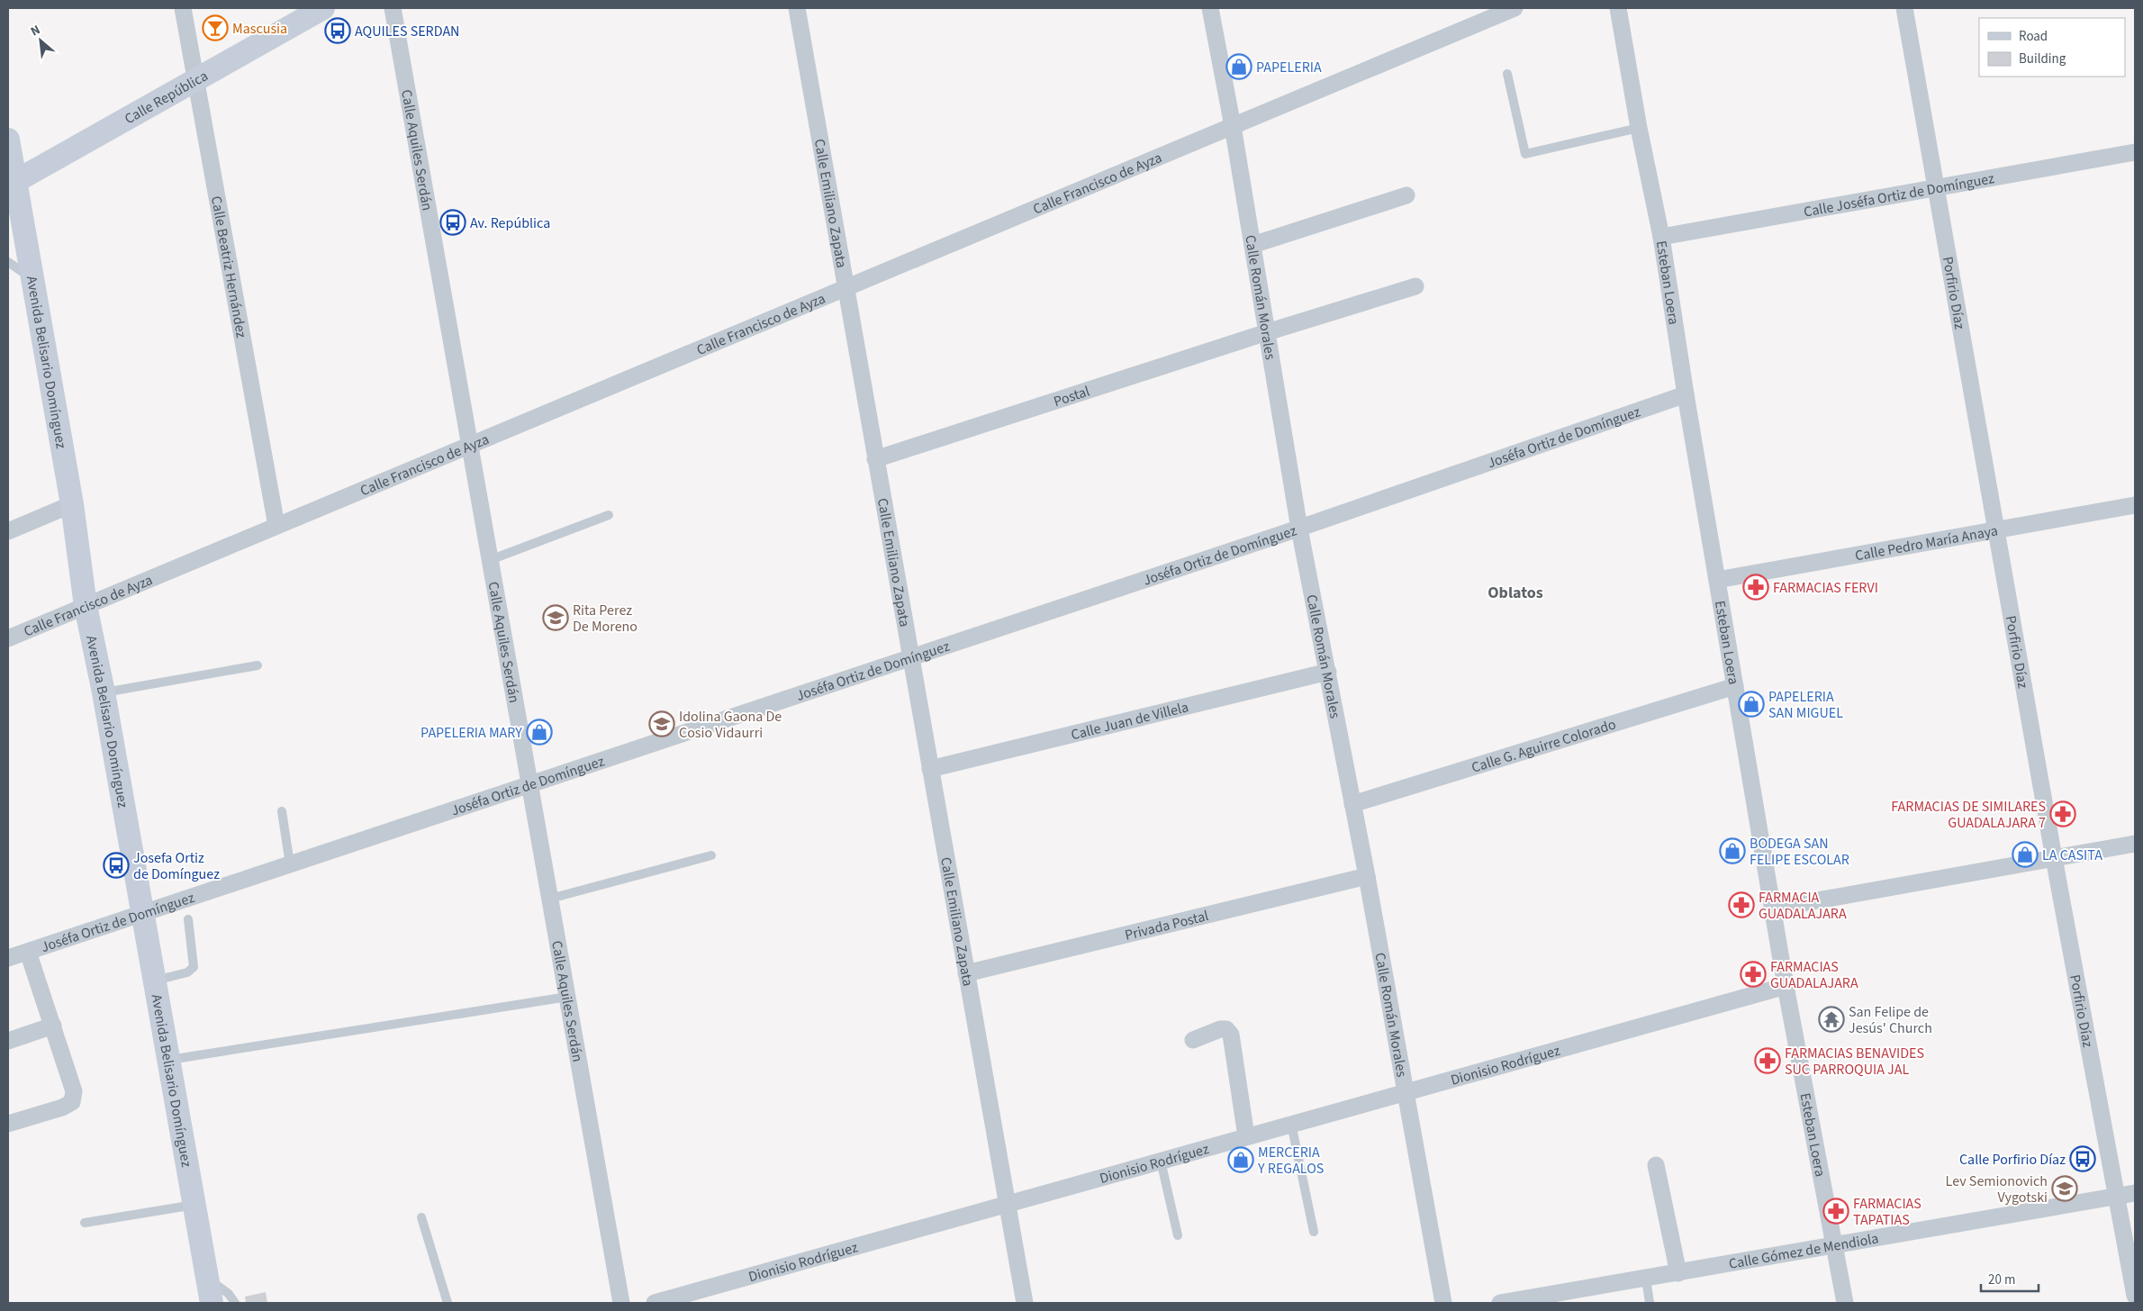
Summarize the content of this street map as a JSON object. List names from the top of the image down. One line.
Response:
{"streets":{"main road":["Calle República","Avenida Belisario Domínguez"],"street":["Calle Aquiles Serdán","Calle Francisco de Ayza","Calle Joséfa Ortiz de Domínguez","Calle Emiliano Zapata","Calle Beatriz Hernández","Esteban Loera","Porfirio Díaz","Calle Román Morales","Postal","Joséfa Ortiz de Domínguez","Calle Pedro María Anaya","Calle Juan de Villela","Calle G. Aguirre Colorado","Privada Postal","Dionisio Rodríguez","Calle Gómez de Mendiola"]},"crossings":[["Calle República","Calle Beatriz Hernández"],["Calle República","Avenida Belisario Domínguez"],["Calle Aquiles Serdán","Calle Francisco de Ayza"],["Calle Aquiles Serdán","Joséfa Ortiz de Domínguez"],["Calle Francisco de Ayza","Calle Emiliano Zapata"],["Calle Francisco de Ayza","Calle Beatriz Hernández"],["Calle Francisco de Ayza","Calle Román Morales"],["Calle Francisco de Ayza","Avenida Belisario Domínguez"],["Calle Joséfa Ortiz de Domínguez","Esteban Loera"],["Calle Joséfa Ortiz de Domínguez","Porfirio Díaz"],["Calle Emiliano Zapata","Postal"],["Calle Emiliano Zapata","Joséfa Ortiz de Domínguez"],["Calle Emiliano Zapata","Calle Juan de Villela"],["Calle Emiliano Zapata","Privada Postal"],["Calle Emiliano Zapata","Dionisio Rodríguez"],["Esteban Loera","Joséfa Ortiz de Domínguez"],["Esteban Loera","Calle Pedro María Anaya"],["Esteban Loera","Calle G. Aguirre Colorado"],["Esteban Loera","Dionisio Rodríguez"],["Esteban Loera","Calle Gómez de Mendiola"],["Porfirio Díaz","Calle Pedro María Anaya"],["Porfirio Díaz","Calle Gómez de Mendiola"],["Calle Román Morales","Postal"],["Calle Román Morales","Joséfa Ortiz de Domínguez"],["Calle Román Morales","Calle Juan de Villela"],["Calle Román Morales","Calle G. Aguirre Colorado"],["Calle Román Morales","Privada Postal"],["Calle Román Morales","Dionisio Rodríguez"],["Avenida Belisario Domínguez","Joséfa Ortiz de Domínguez"]],"districts":["Oblatos"],"places":{"bar":["Mascusia"],"bus stop":["AQUILES SERDAN","Av. República","Josefa Ortiz de Domínguez","Calle Porfirio Díaz"],"shop":["PAPELERIA","PAPELERIA SAN MIGUEL","PAPELERIA MARY","BODEGA SAN FELIPE ESCOLAR","LA CASITA","MERCERIA Y REGALOS"],"pharmacy":["FARMACIAS FERVI","FARMACIAS DE SIMILARES GUADALAJARA 7","FARMACIA GUADALAJARA","FARMACIAS GUADALAJARA","FARMACIAS BENAVIDES SUC PARROQUIA JAL","FARMACIAS TAPATIAS"],"school or university":["Rita Perez De Moreno","Idolina Gaona De Cosio Vidaurri","Lev Semionovich Vygotski"],"temple":["San Felipe de Jesús' Church"]},"legend":["Road","Building"],"scale_bar":"20 m","north":"top left"}
